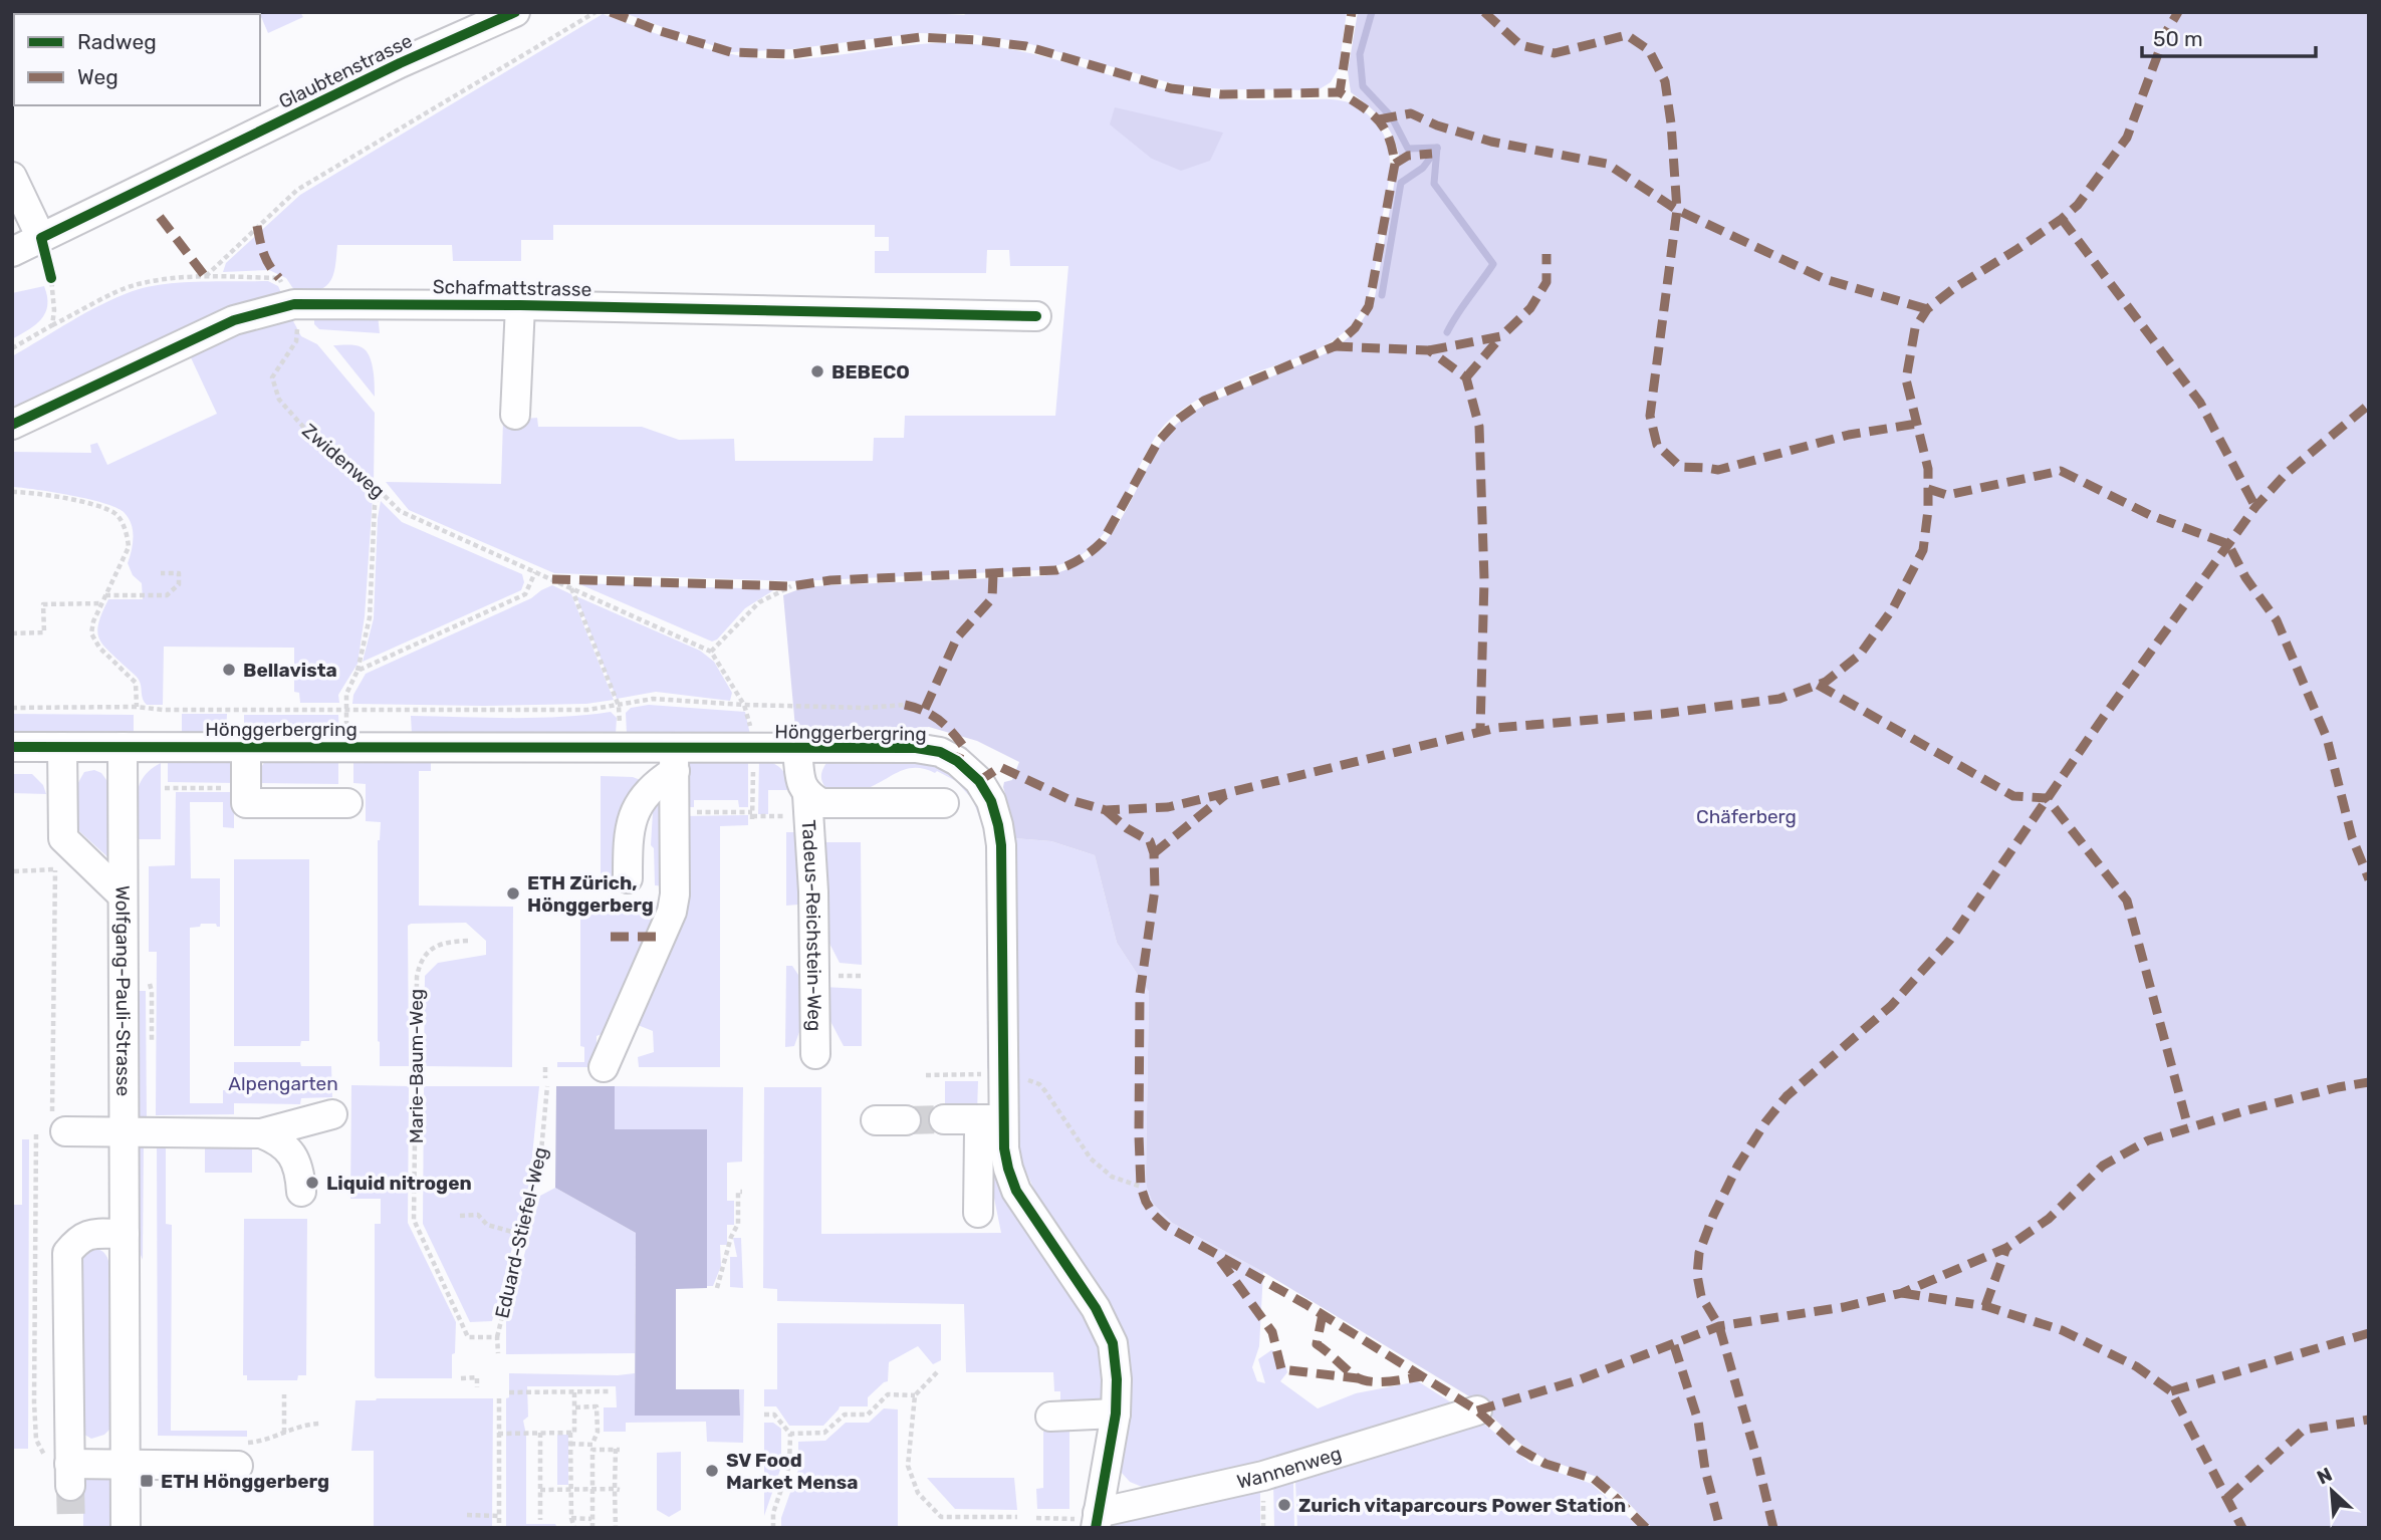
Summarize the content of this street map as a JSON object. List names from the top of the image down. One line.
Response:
{"streets":{"street":["Glaubtenstrasse","Schafmattstrasse","Hönggerbergring","Tadeus-Reichstein-Weg","Wolfgang-Pauli-Strasse","Wannenweg"],"path":["Zwidenweg","Marie-Baum-Weg","Eduard-Stiefel-Weg"]},"crossings":[["Schafmattstrasse","Zwidenweg"],["Hönggerbergring","Tadeus-Reichstein-Weg"],["Hönggerbergring","Wolfgang-Pauli-Strasse"],["Hönggerbergring","Wannenweg"],["Marie-Baum-Weg","Eduard-Stiefel-Weg"]],"parks":["Chäferberg","Alpengarten"],"places":{"other":["BEBECO","Bellavista","ETH Zürich, Hönggerberg","Liquid nitrogen","SV Food Market Mensa","Zurich vitaparcours Power Station"],"transit":["ETH Hönggerberg"]},"legend":["Radweg","Weg"],"scale_bar":"50 m","north":"top left"}
